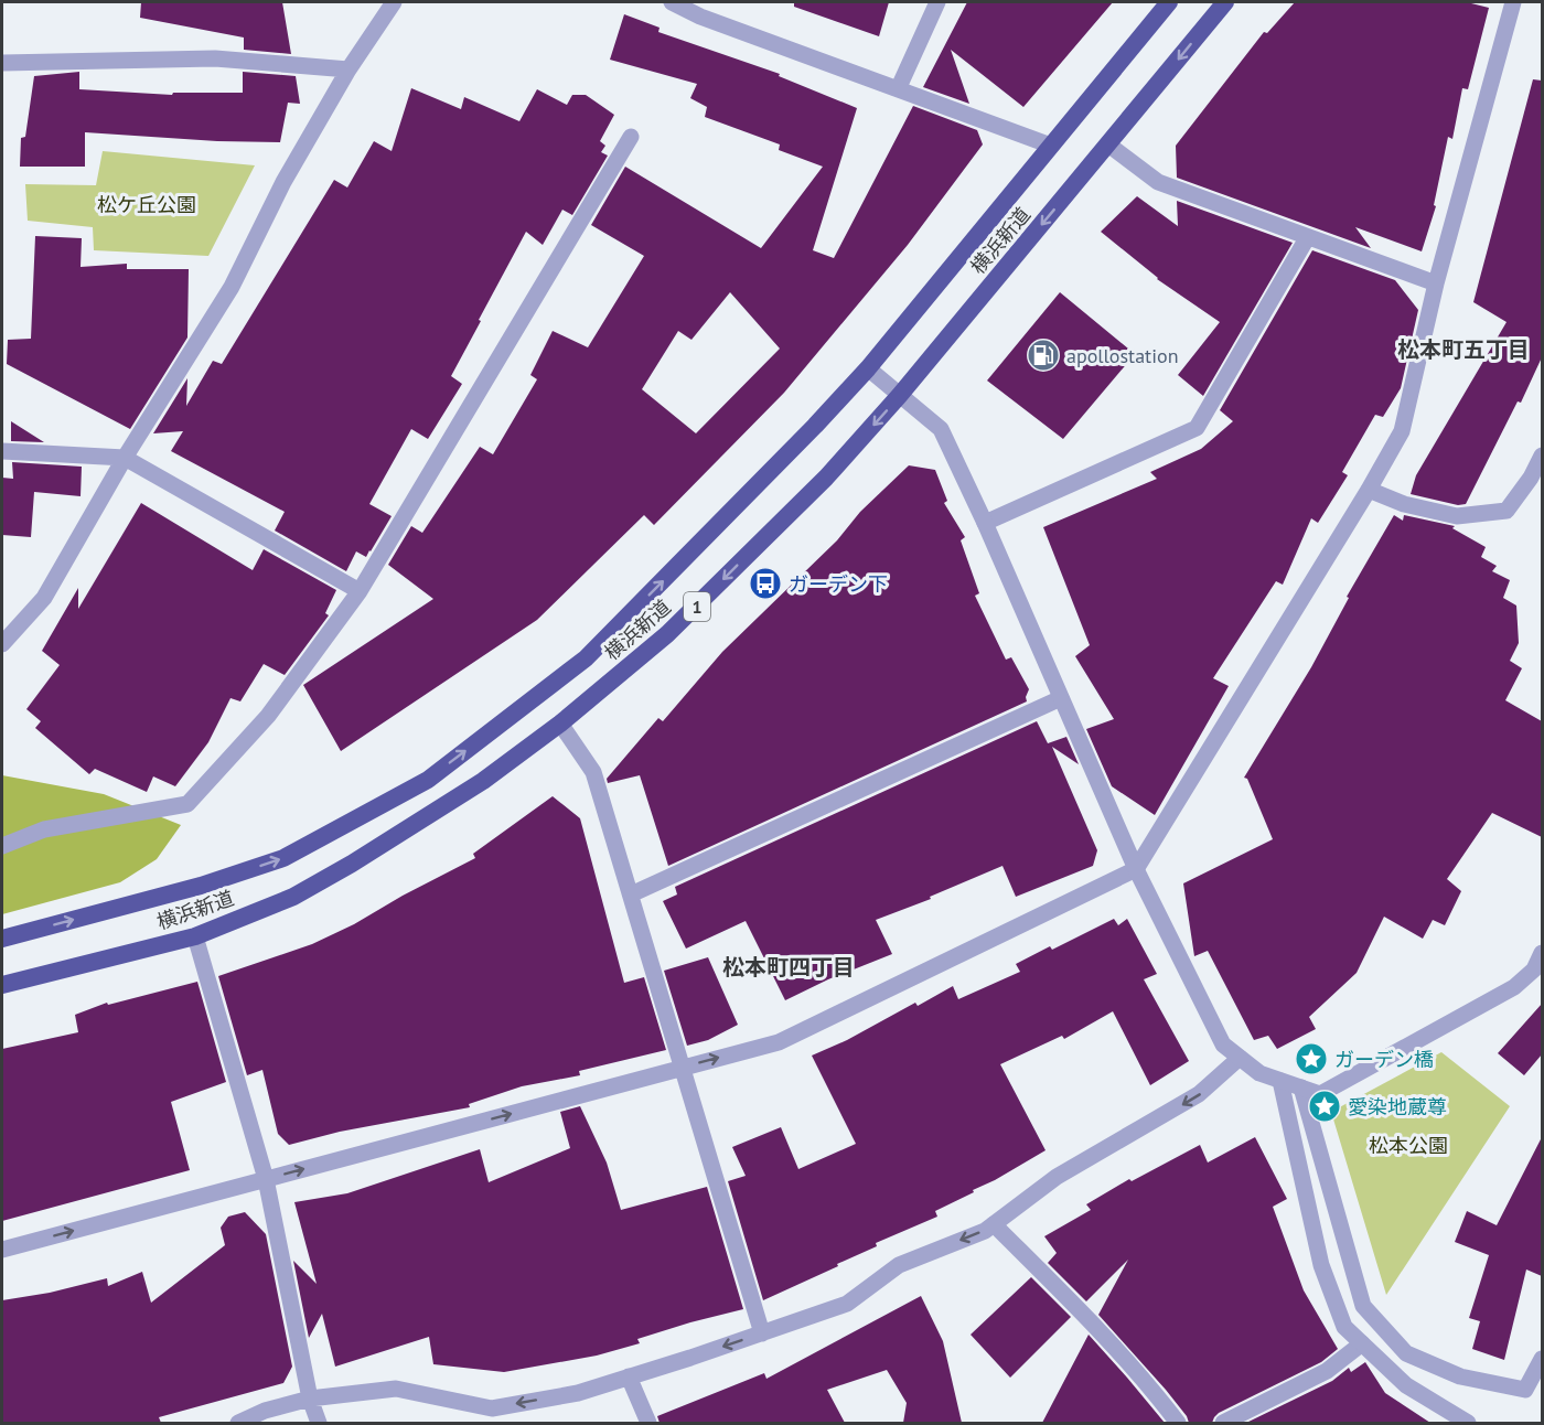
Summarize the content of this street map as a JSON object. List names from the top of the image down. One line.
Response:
{"streets":{"highway":["横浜新道","1"]},"districts":["松本町五丁目","松本町四丁目"],"parks":["松ケ丘公園","松本公園"],"places":{"fuel station":["apollostation"],"bus stop":["ガーデン下"],"place":["ガーデン橋","愛染地蔵尊"]}}
